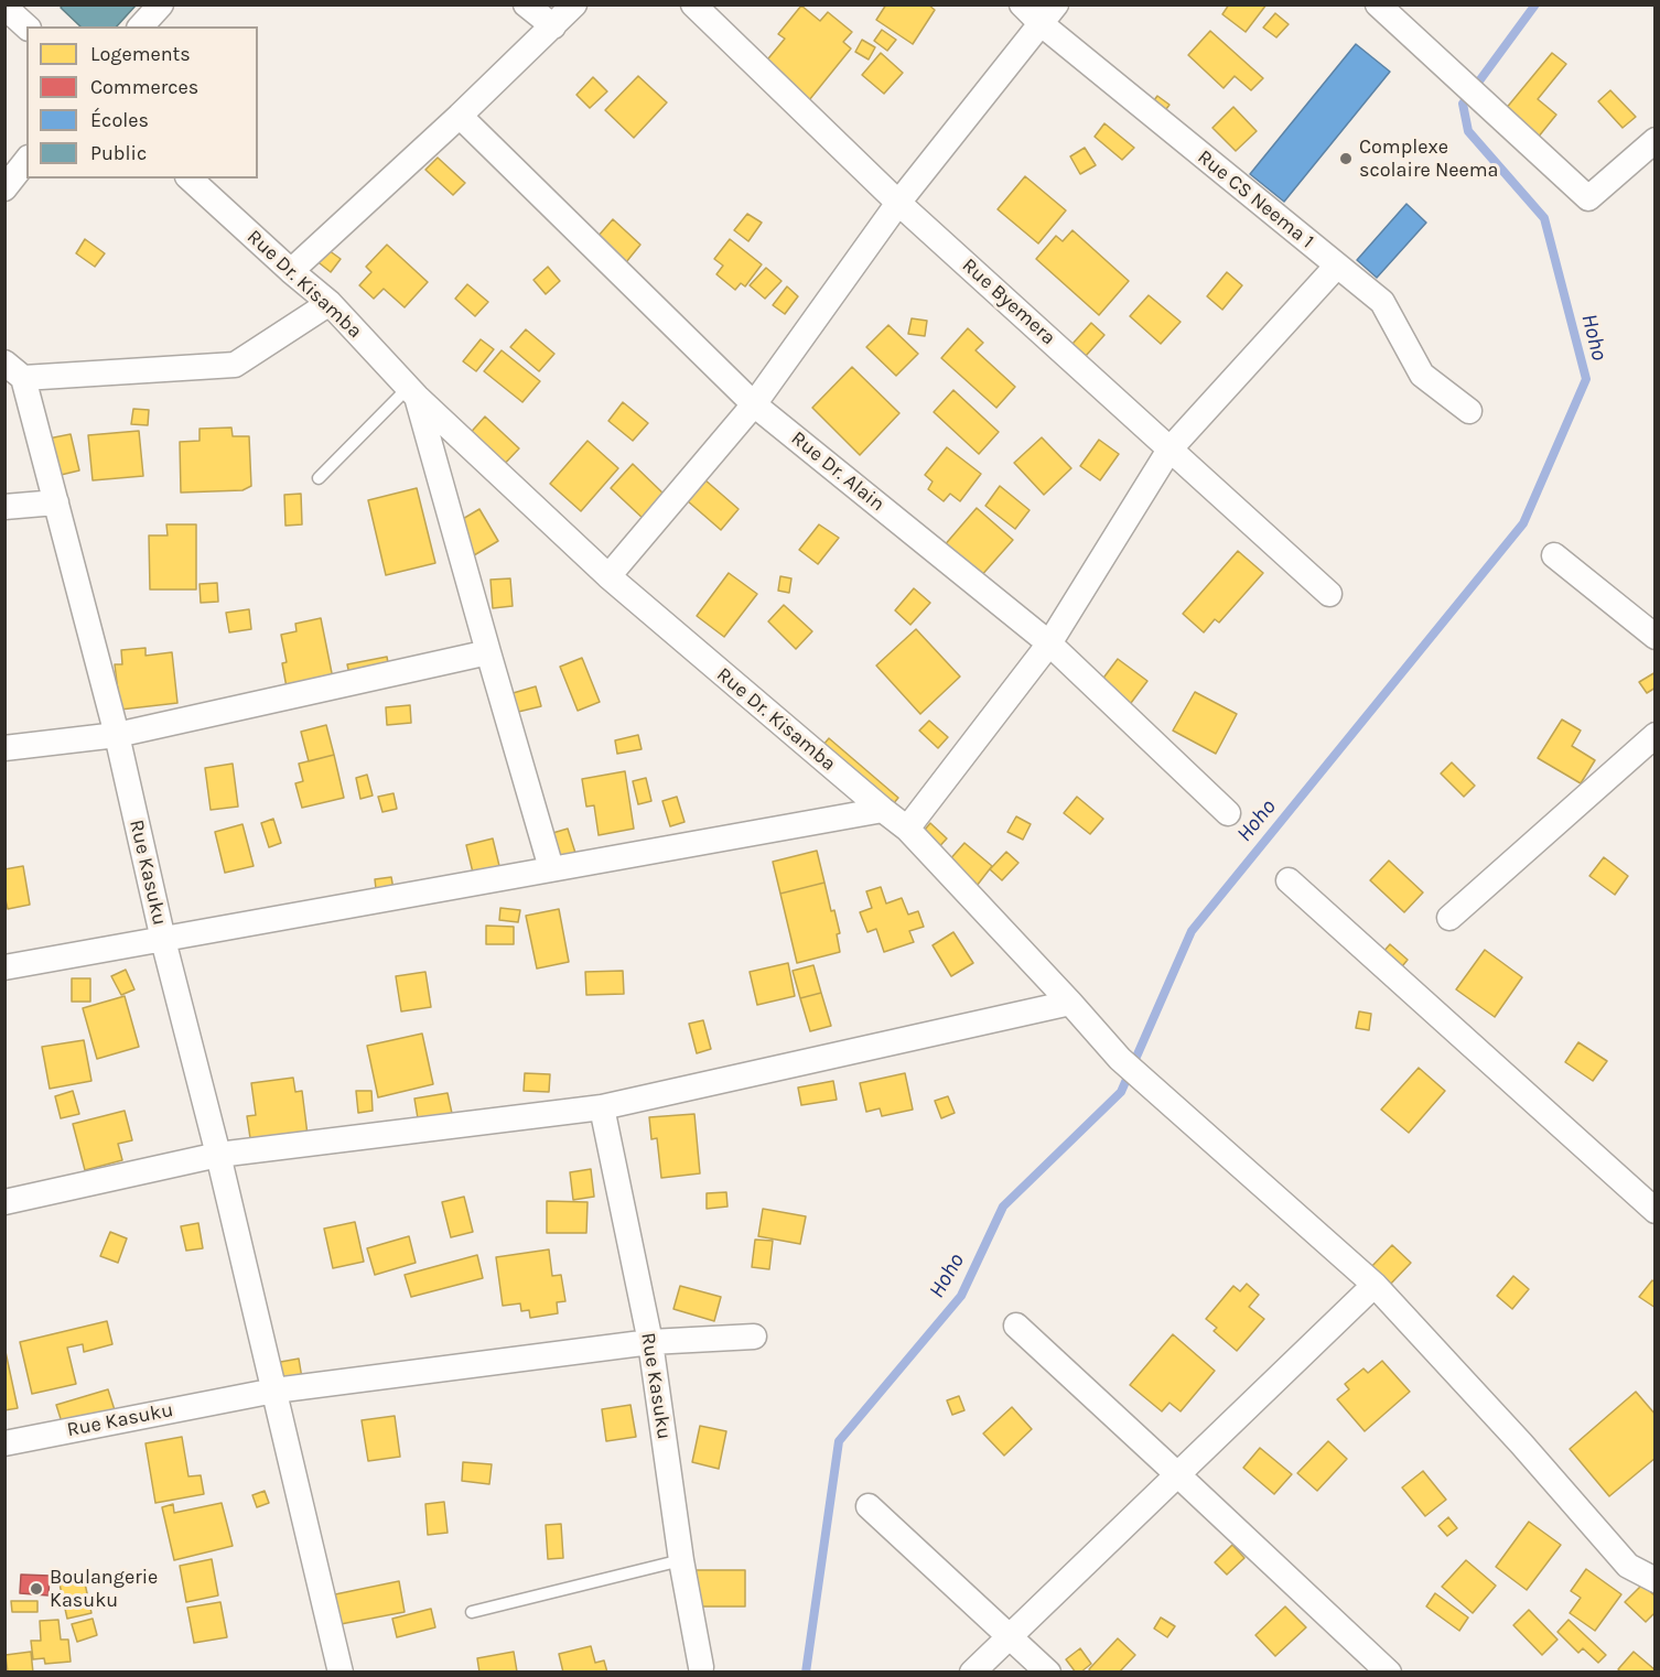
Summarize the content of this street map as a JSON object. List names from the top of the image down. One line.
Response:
{"streets":{"street":["Rue CS Neema 1","Rue Dr. Kisamba","Rue Byemera","Rue Dr. Alain","Rue Kasuku"]},"water":["Hoho"],"places":["Complexe scolaire Neema","Boulangerie Kasuku"],"legend":["Logements","Commerces","Écoles","Public"]}
